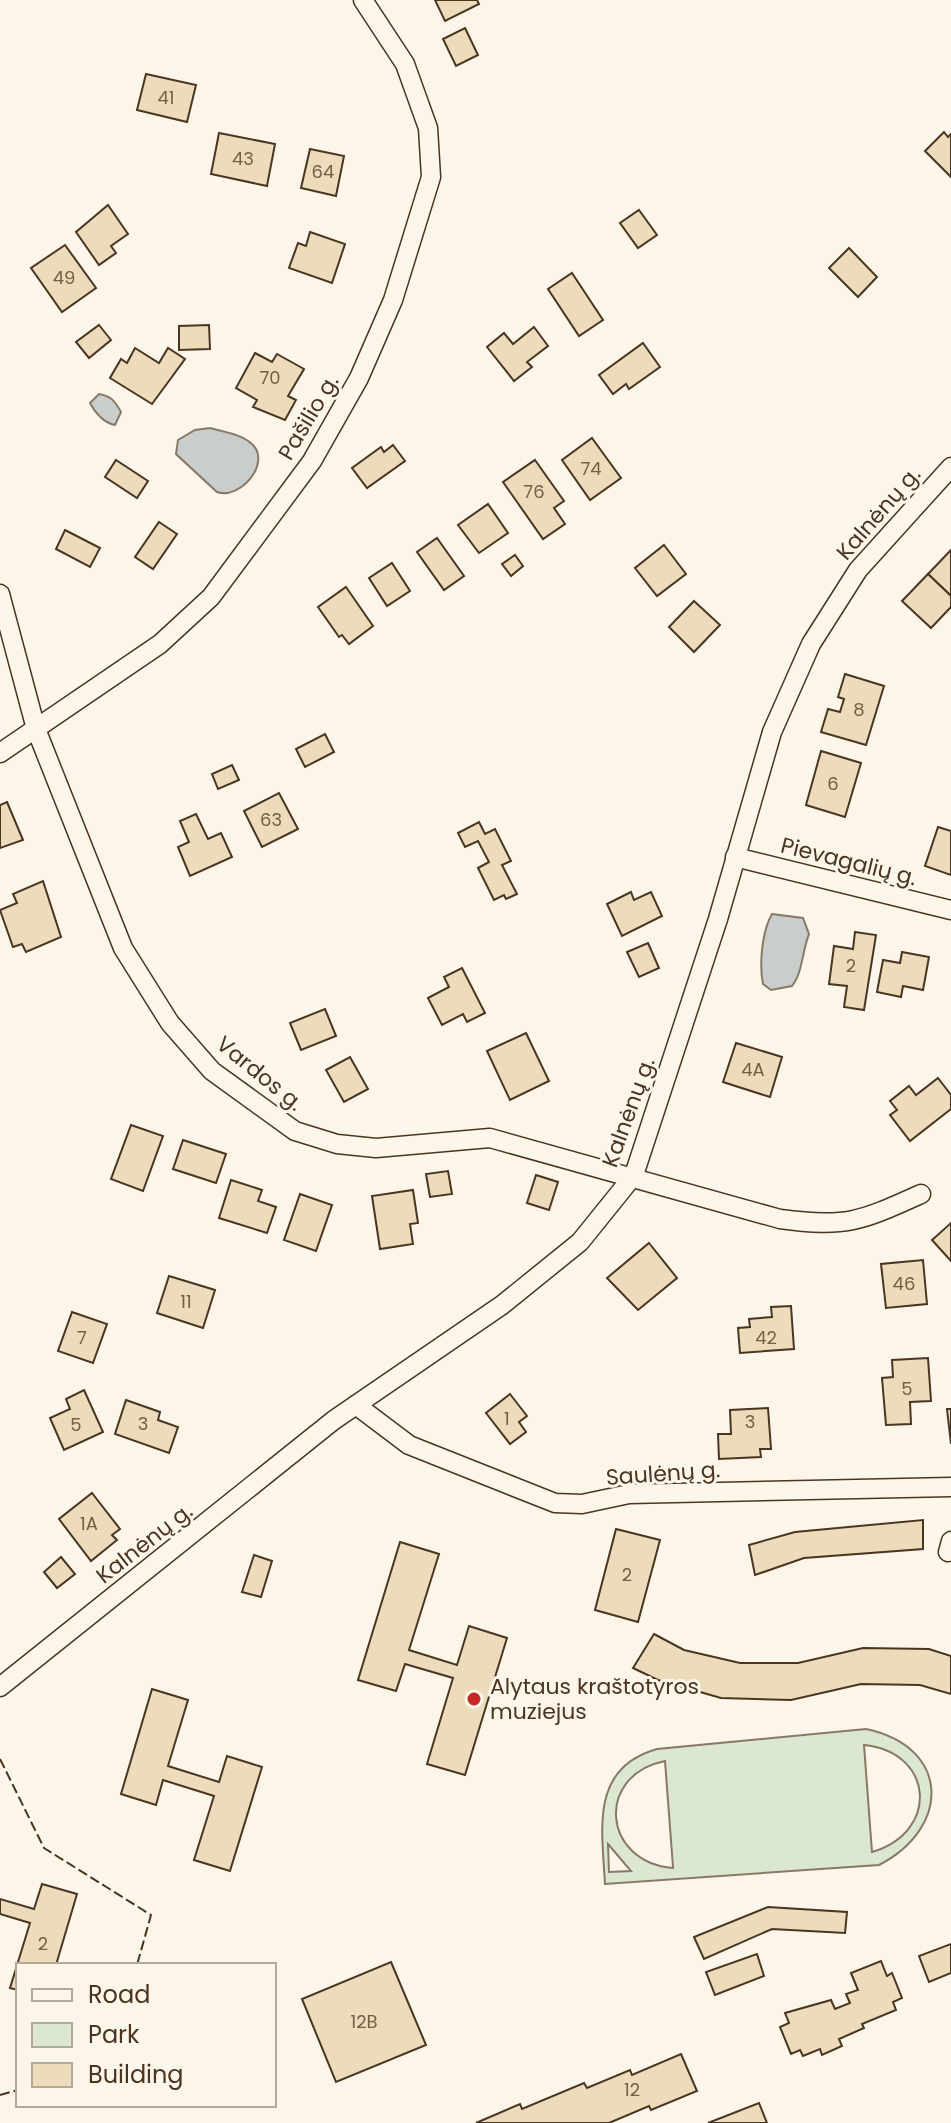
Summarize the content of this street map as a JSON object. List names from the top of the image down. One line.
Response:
{"streets":{"street":["Pašilio g.","Kalnėnų g.","Pievagalių g.","Vardos g.","Saulėnų g."]},"crossings":[["Pašilio g.","Vardos g."],["Kalnėnų g.","Pievagalių g."],["Kalnėnų g.","Vardos g."],["Kalnėnų g.","Saulėnų g."]],"places":["Alytaus kraštotyros muziejus"],"house_numbers":["41","43","64","49","70","74","76","8","6","63","2","4A","46","11","7","42","5","1","3","3","5","1A","2","2","12B","12"],"legend":["Road","Park","Building"]}
